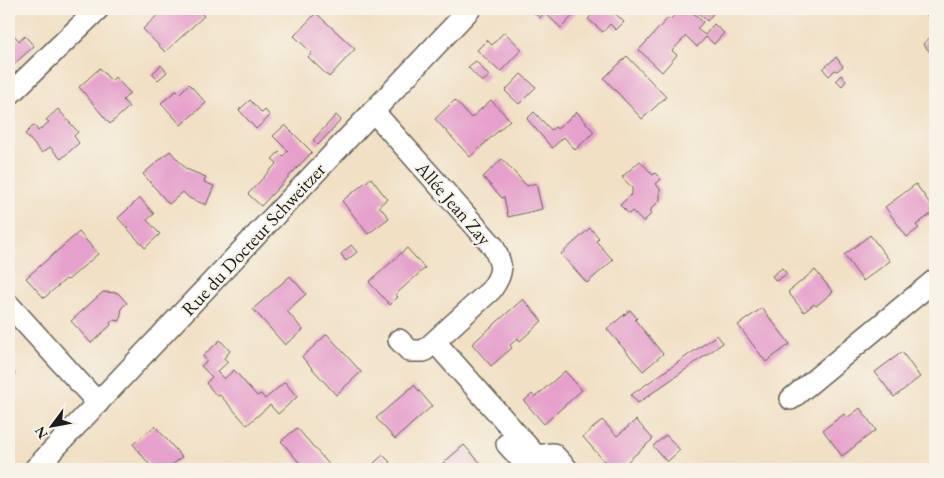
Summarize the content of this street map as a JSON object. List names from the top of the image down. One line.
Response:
{"streets":{"street":["Allée Jean Zay","Rue du Docteur Schweitzer"]},"crossings":[["Allée Jean Zay","Rue du Docteur Schweitzer"]],"north":"bottom left"}
